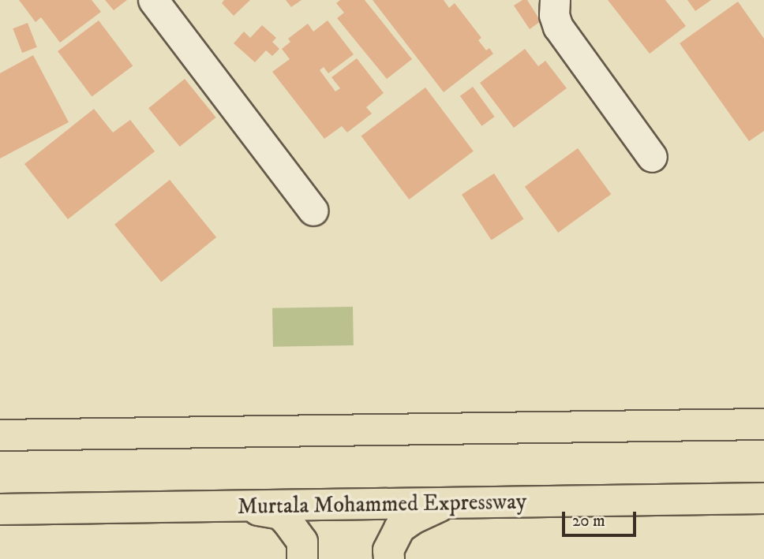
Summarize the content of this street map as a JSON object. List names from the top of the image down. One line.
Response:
{"streets":{"highway":["Murtala Mohammed Expressway"]},"scale_bar":"20 m"}
